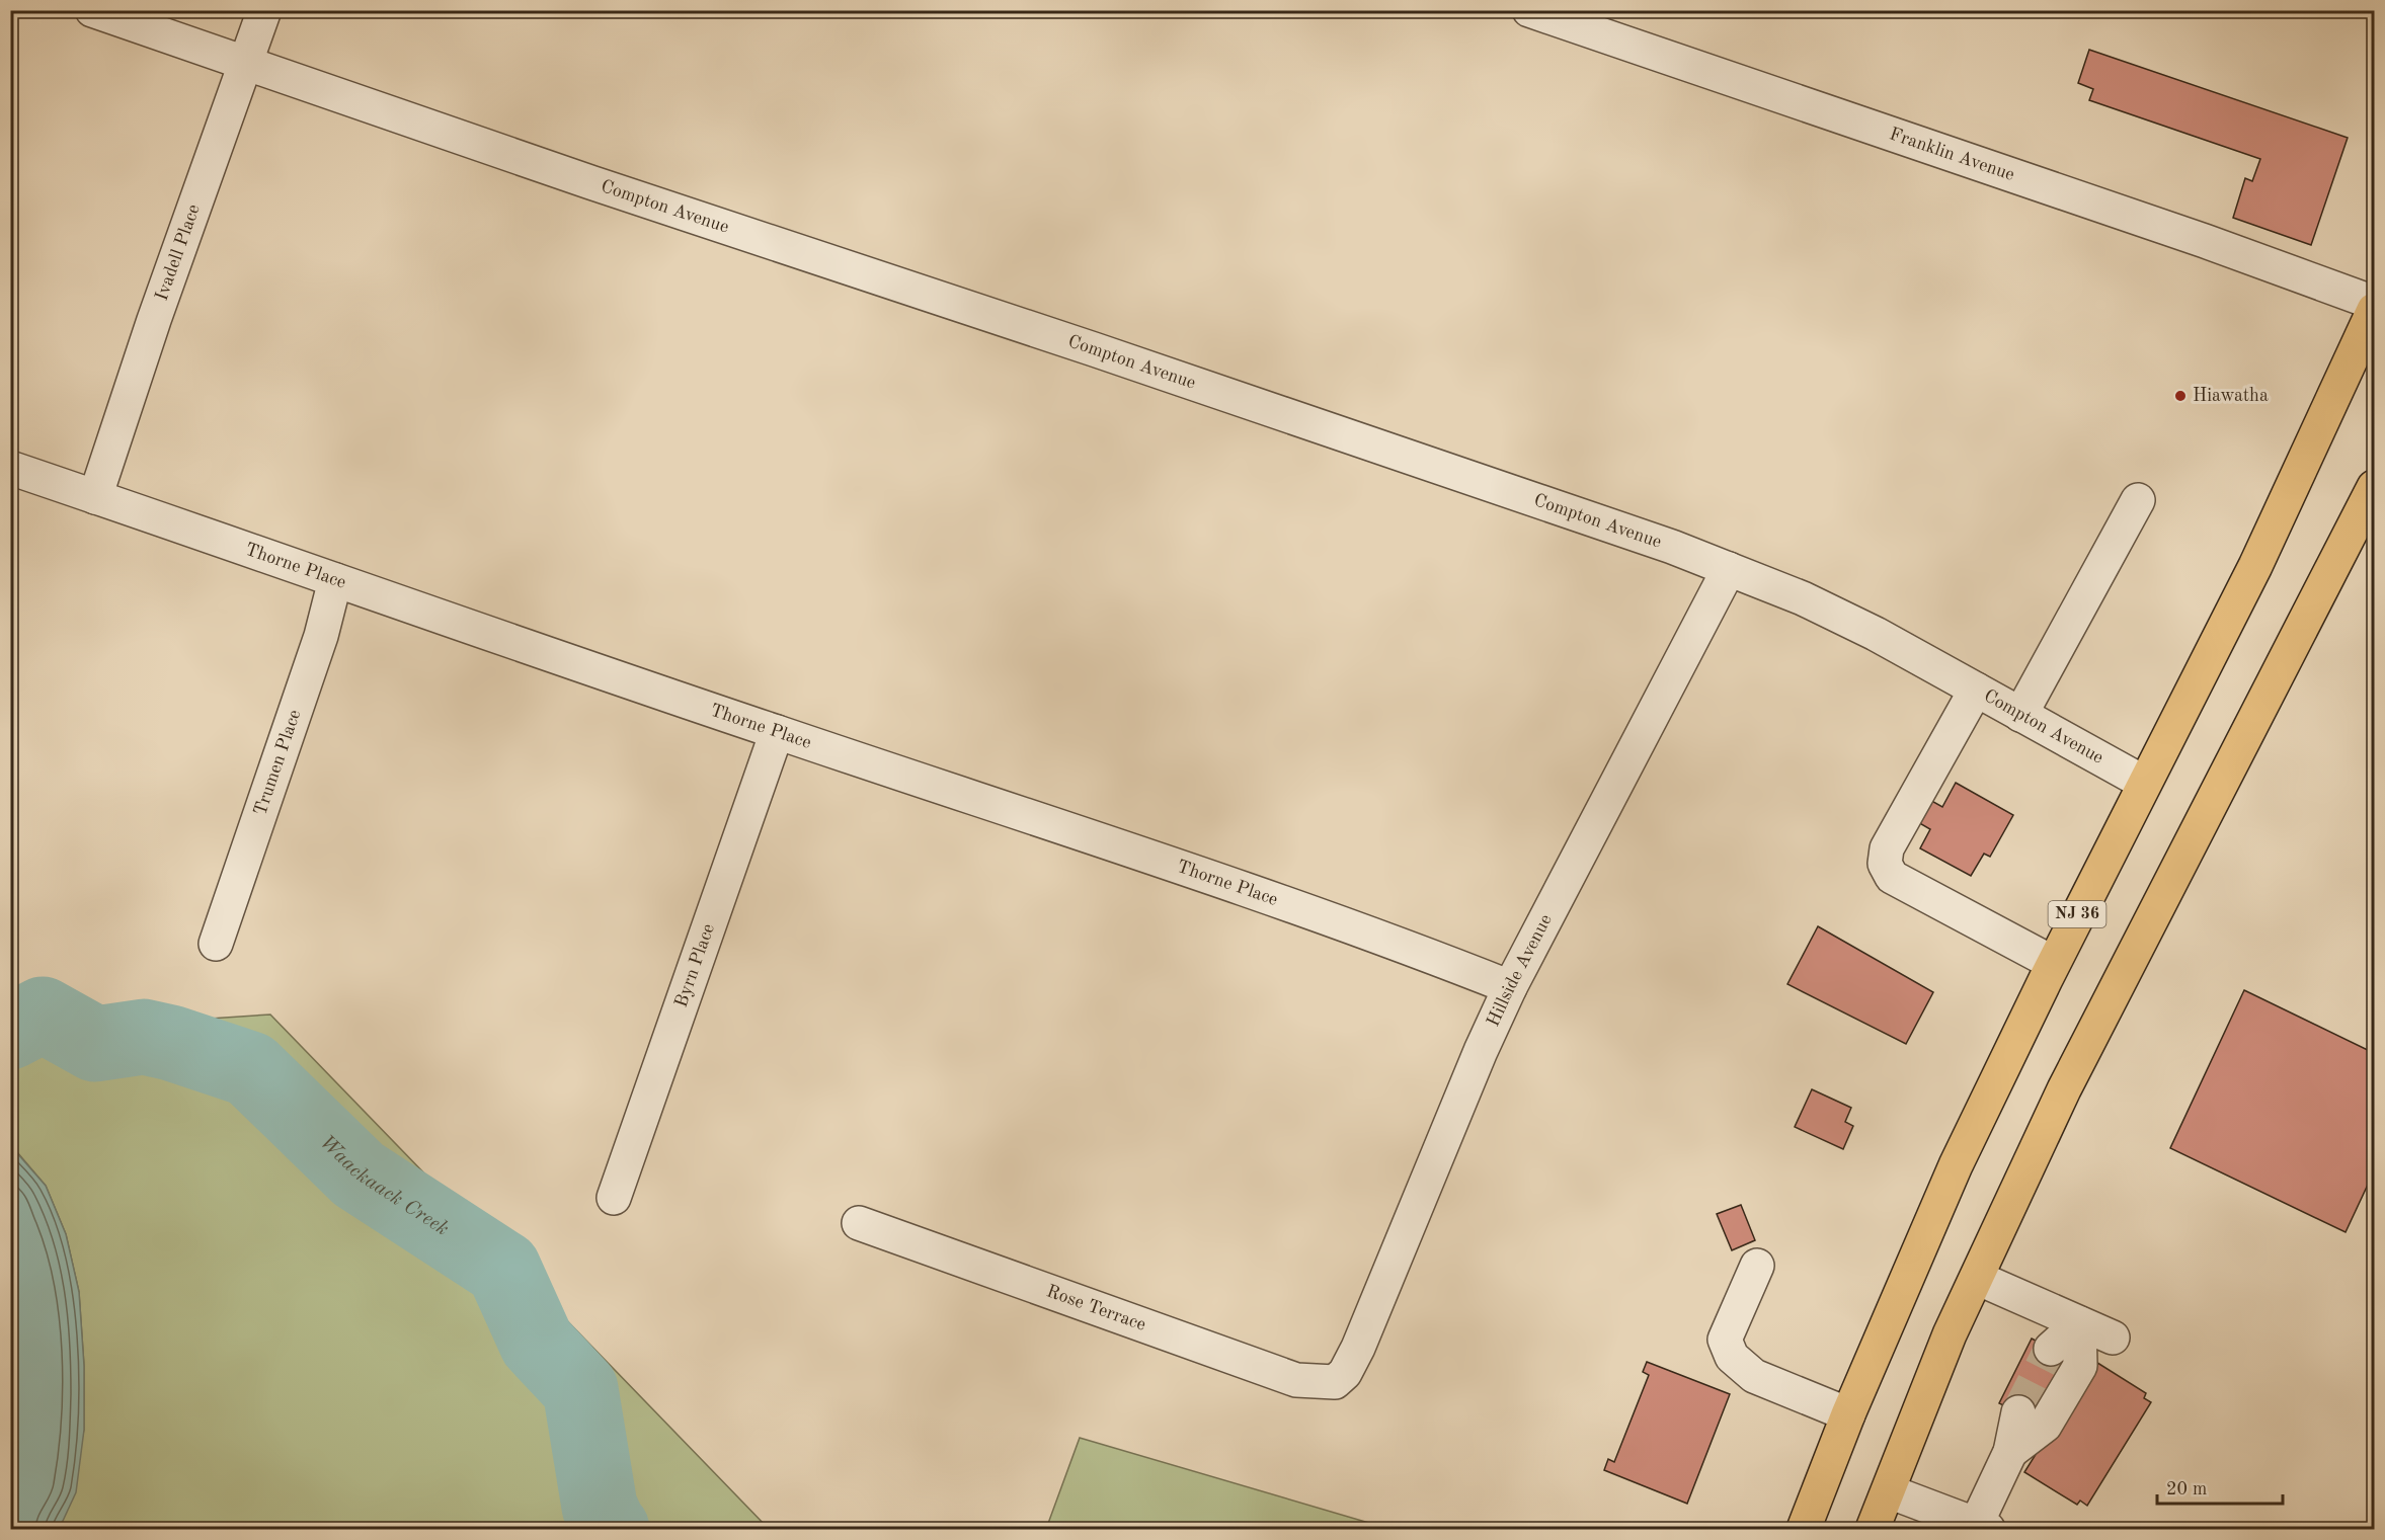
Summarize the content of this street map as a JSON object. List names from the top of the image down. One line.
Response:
{"streets":{"highway":["NJ 36"],"street":["Franklin Avenue","Compton Avenue","Ivadell Place","Thorne Place","Trumen Place","Byrn Place","Hillside Avenue","Rose Terrace"]},"crossings":[["Compton Avenue","Ivadell Place"],["Compton Avenue","NJ 36"],["Compton Avenue","Hillside Avenue"],["Ivadell Place","Thorne Place"],["Thorne Place","Trumen Place"],["Thorne Place","Byrn Place"],["Thorne Place","Hillside Avenue"],["Hillside Avenue","Rose Terrace"]],"water":["Waackaack Creek"],"places":["Hiawatha"],"scale_bar":"20 m"}
